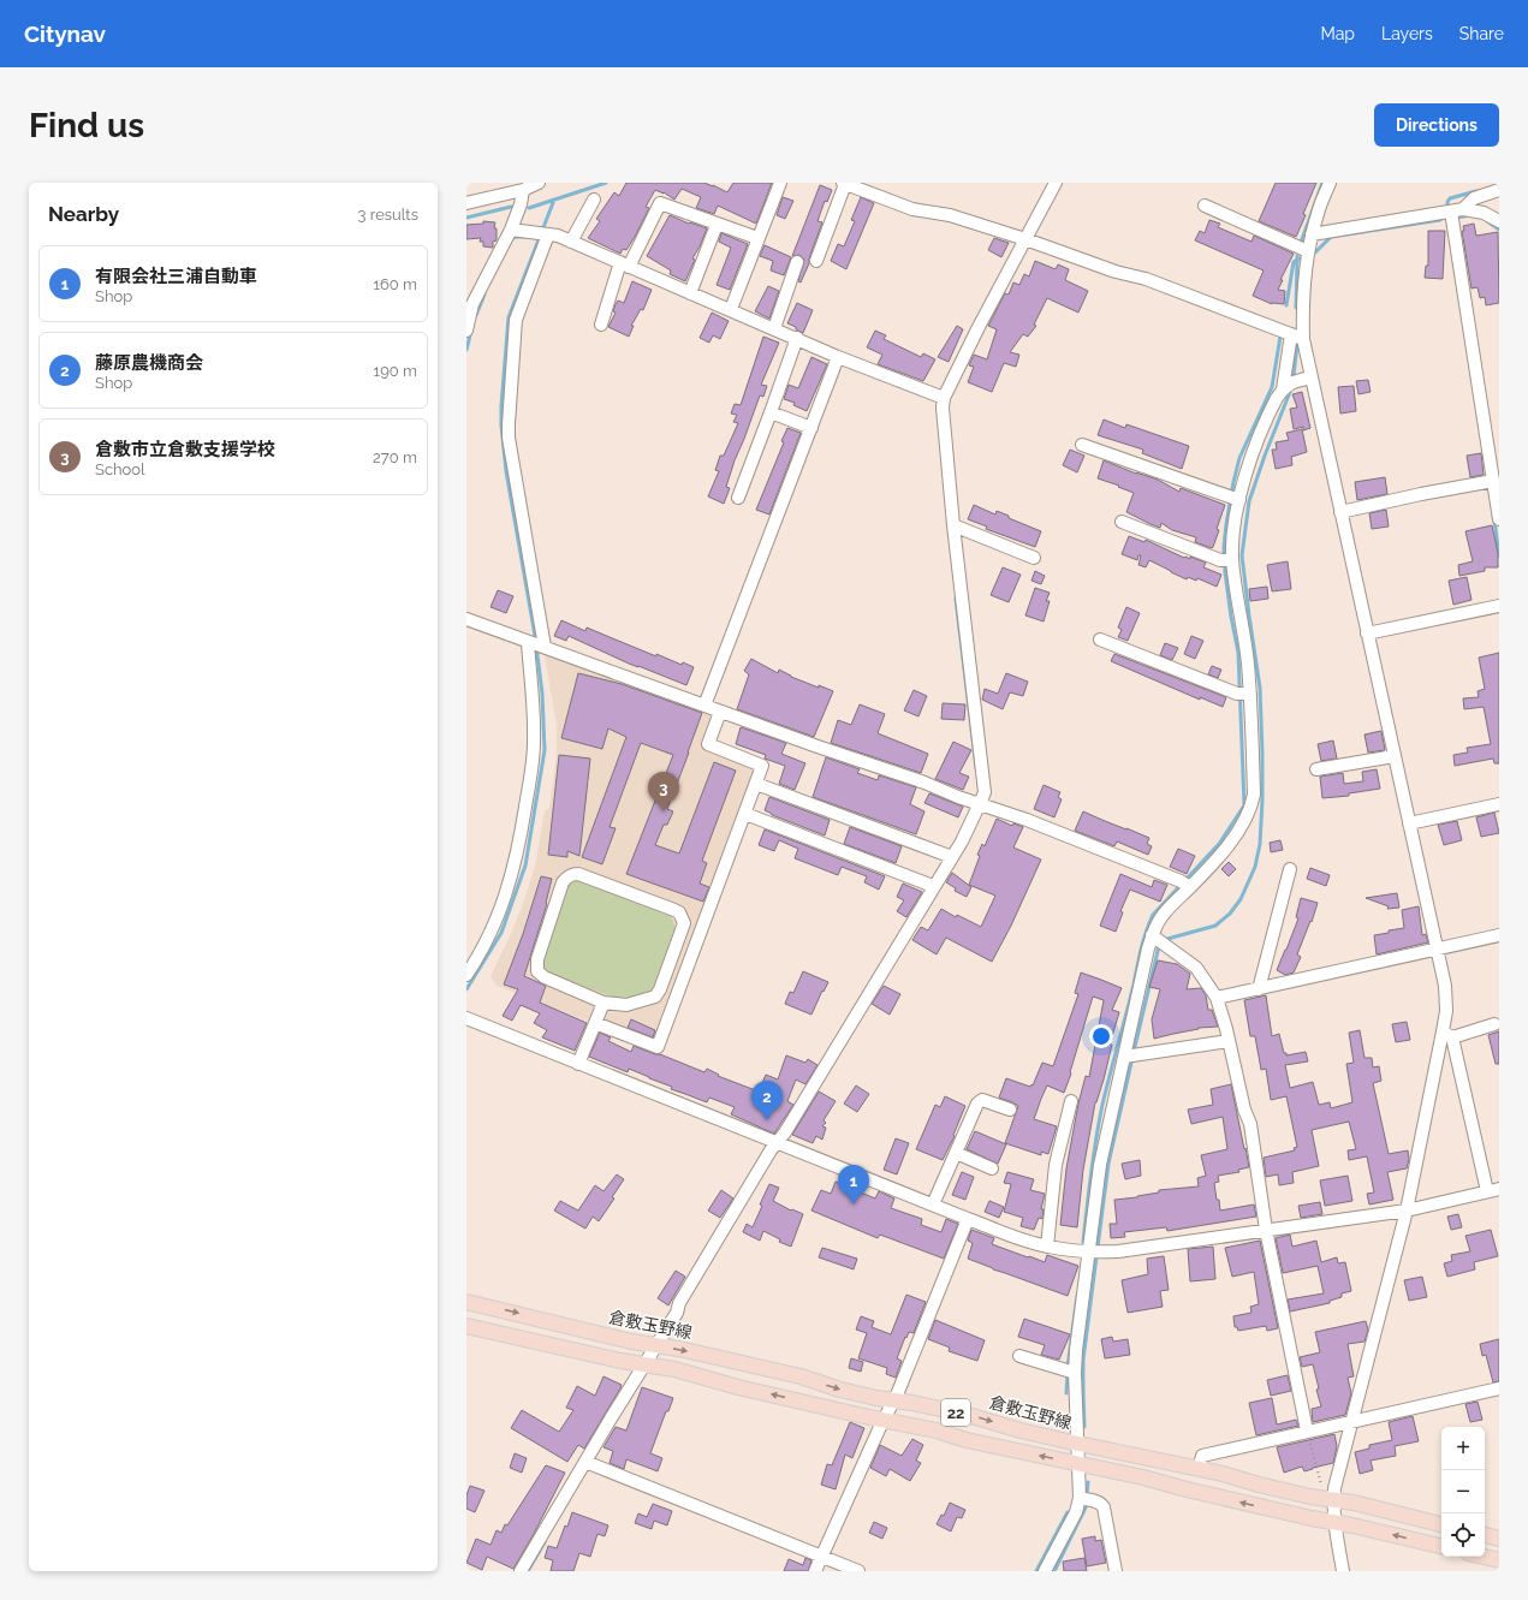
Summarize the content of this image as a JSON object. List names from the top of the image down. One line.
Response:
{"streets":{"main road":["倉敷玉野線","22"]},"page":{"header":"Citynav","nav":["Map","Layers","Share"],"buttons":"Directions","title":"Find us","heading":["Nearby","3 results"],"list":[{"mark":"1","name":"有限会社三浦自動車","note":"Shop","value":"160 m"},{"mark":"2","name":"藤原農機商会","note":"Shop","value":"190 m"},{"mark":"3","name":"倉敷市立倉敷支援学校","note":"School","value":"270 m"}],"pins":["3","2","1"],"map_buttons":["+","−"]}}
